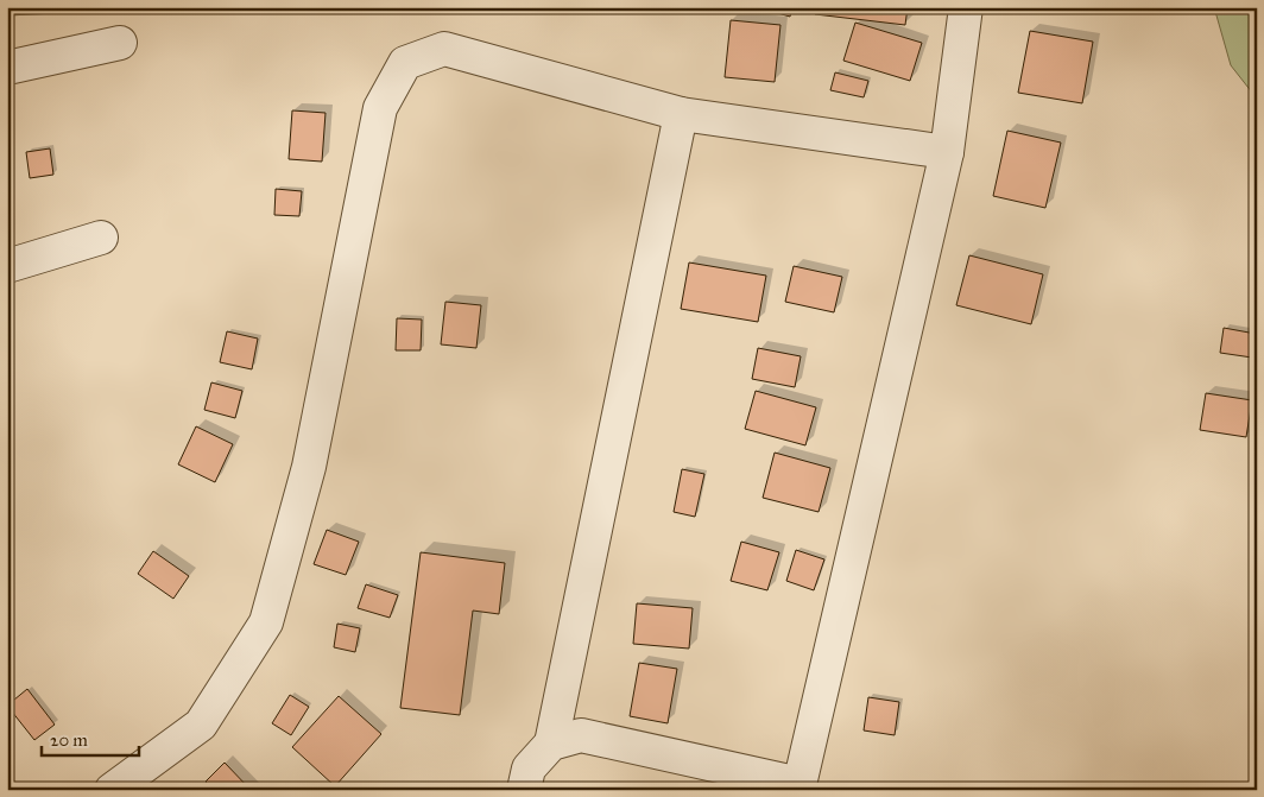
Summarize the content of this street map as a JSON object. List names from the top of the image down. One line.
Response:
{"scale_bar":"20 m"}
